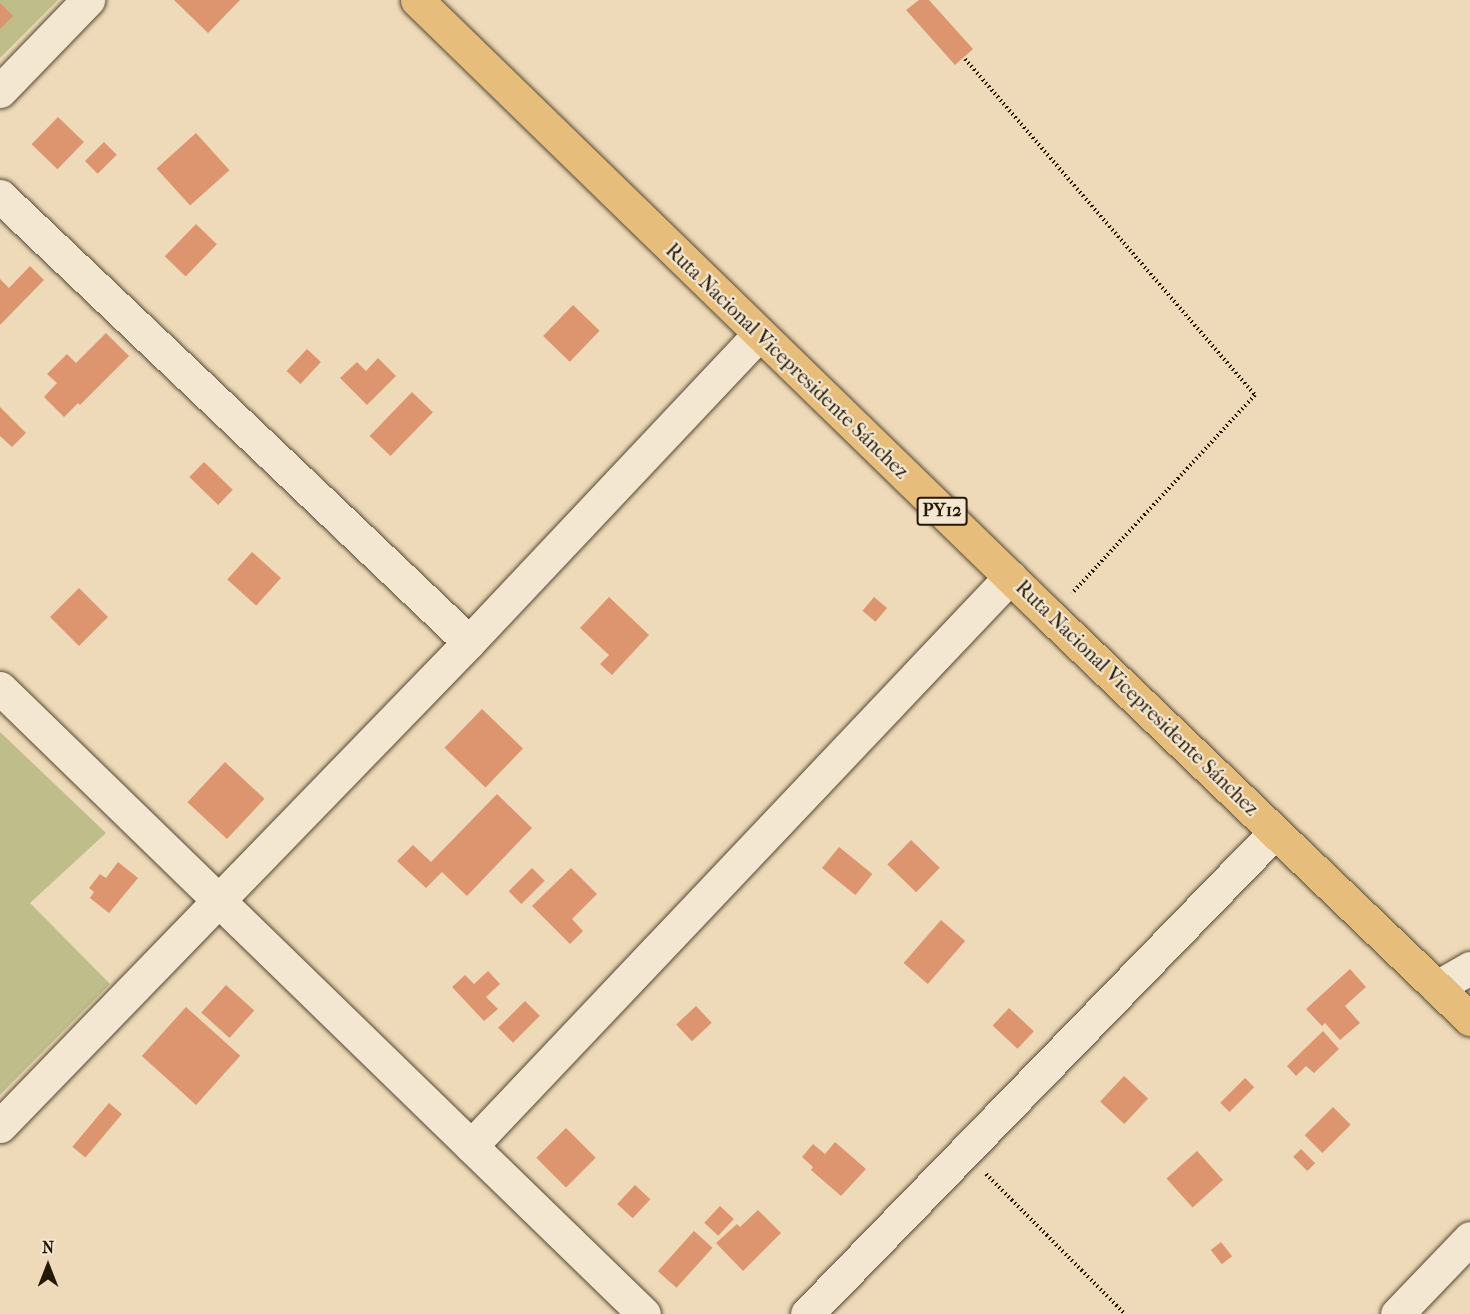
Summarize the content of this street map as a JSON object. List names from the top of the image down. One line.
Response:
{"streets":{"highway":["Ruta Nacional Vicepresidente Sánchez","PY12"]},"north":"top"}
